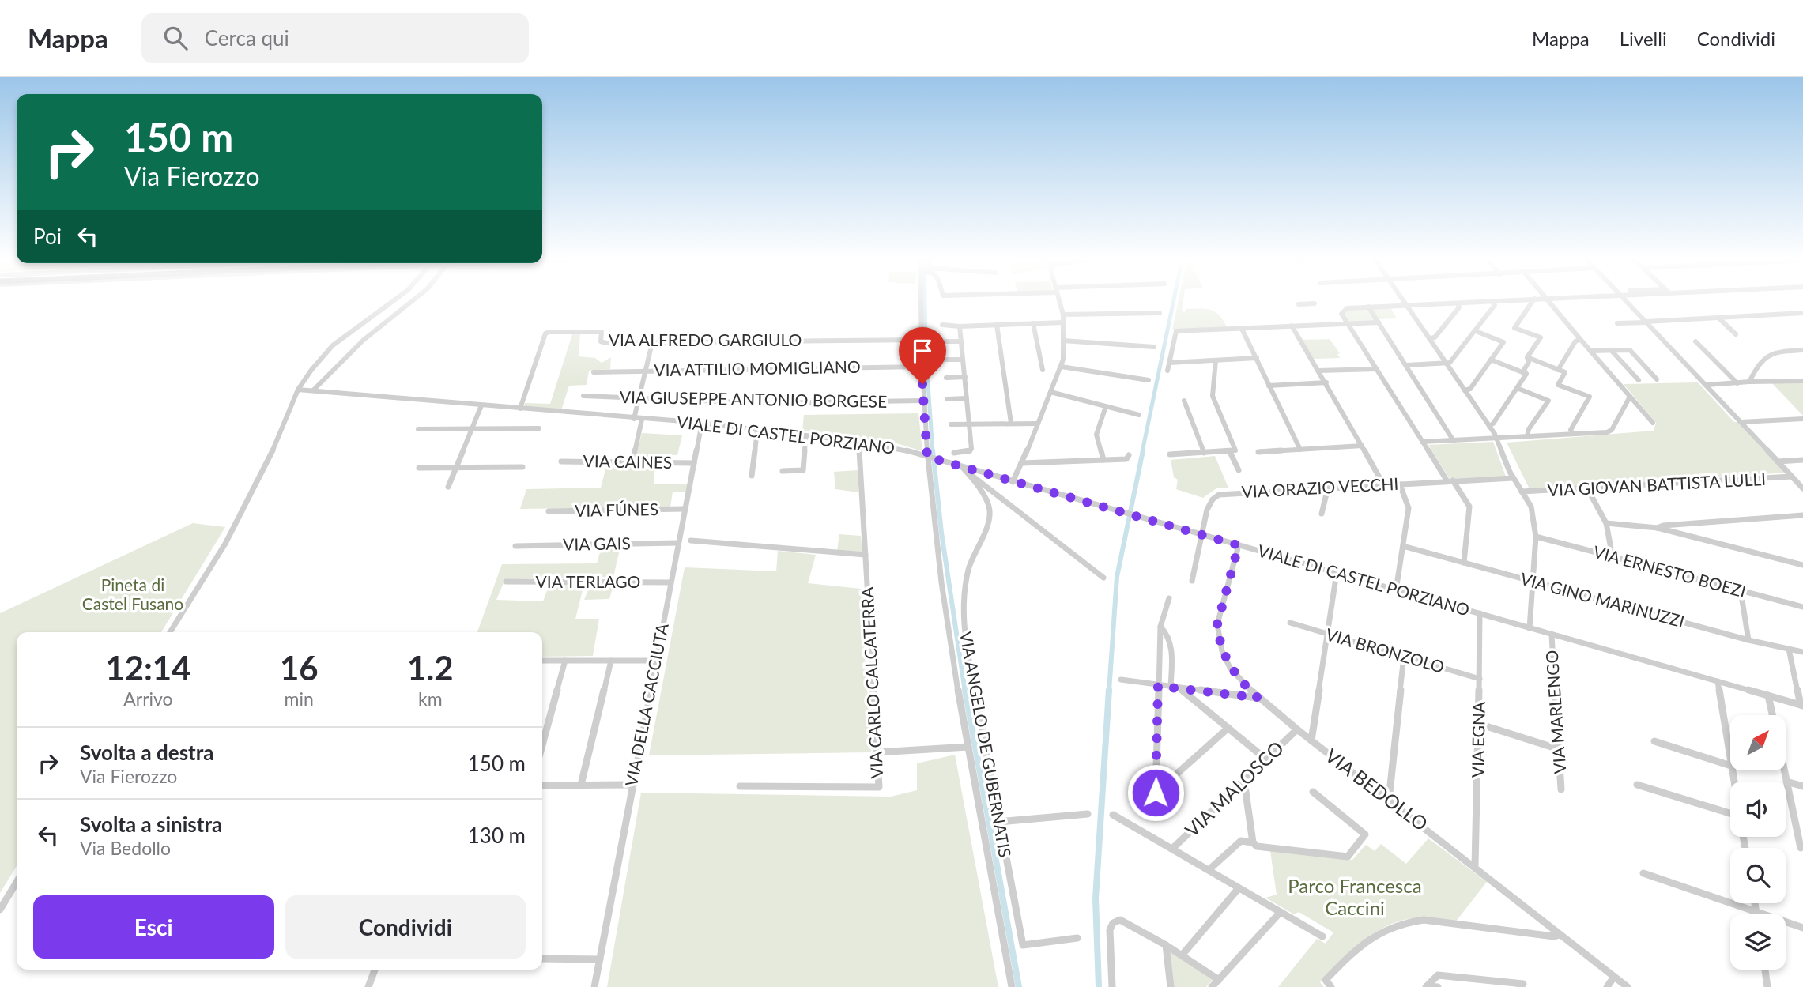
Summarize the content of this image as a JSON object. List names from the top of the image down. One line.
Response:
{"streets":{"street":["VIA ALFREDO GARGIULO","VIA ATTILIO MOMIGLIANO","VIA GIUSEPPE ANTONIO BORGESE","VIALE DI CASTEL PORZIANO","VIA CAINES","VIA GIOVAN BATTISTA LULLI","VIA ORAZIO VECCHI","VIA FÚNES","VIA GAIS","VIA ERNESTO BOEZI","VIA TERLAGO","VIA GINO MARINUZZI","VIA BRONZOLO","VIA CARLO CALCATERRA","VIA DELLA CACCIUTA","VIA MARLENGO","VIA EGNA","VIA ANGELO DE GUBERNATIS","VIA MALOSCO","VIA BEDOLLO"]},"crossings":[["VIA ALFREDO GARGIULO","VIALE DI CASTEL PORZIANO"],["VIALE DI CASTEL PORZIANO","VIA ORAZIO VECCHI"],["VIALE DI CASTEL PORZIANO","VIA CARLO CALCATERRA"],["VIALE DI CASTEL PORZIANO","VIA DELLA CACCIUTA"],["VIALE DI CASTEL PORZIANO","VIA MARLENGO"],["VIALE DI CASTEL PORZIANO","VIA EGNA"],["VIALE DI CASTEL PORZIANO","VIA ANGELO DE GUBERNATIS"],["VIALE DI CASTEL PORZIANO","VIA BEDOLLO"],["VIA CAINES","VIA DELLA CACCIUTA"],["VIA FÚNES","VIA DELLA CACCIUTA"],["VIA GAIS","VIA DELLA CACCIUTA"],["VIA TERLAGO","VIA DELLA CACCIUTA"],["VIA BRONZOLO","VIA EGNA"],["VIA EGNA","VIA BEDOLLO"],["VIA MALOSCO","VIA BEDOLLO"]],"parks":["Pineta di Castel Fusano","Parco Francesca Caccini"],"north":"top right","page":{"header":"Mappa","search":"Cerca qui","nav":["Mappa","Livelli","Condividi"],"turn":["150 m","Via Fierozzo"],"then":"Poi","eta":["12:14","Arrivo","16","min","1.2","km"],"list":[{"name":"Svolta a destra","note":"Via Fierozzo","value":"150 m"},{"name":"Svolta a sinistra","note":"Via Bedollo","value":"130 m"}],"buttons":["Esci","Condividi"]}}
